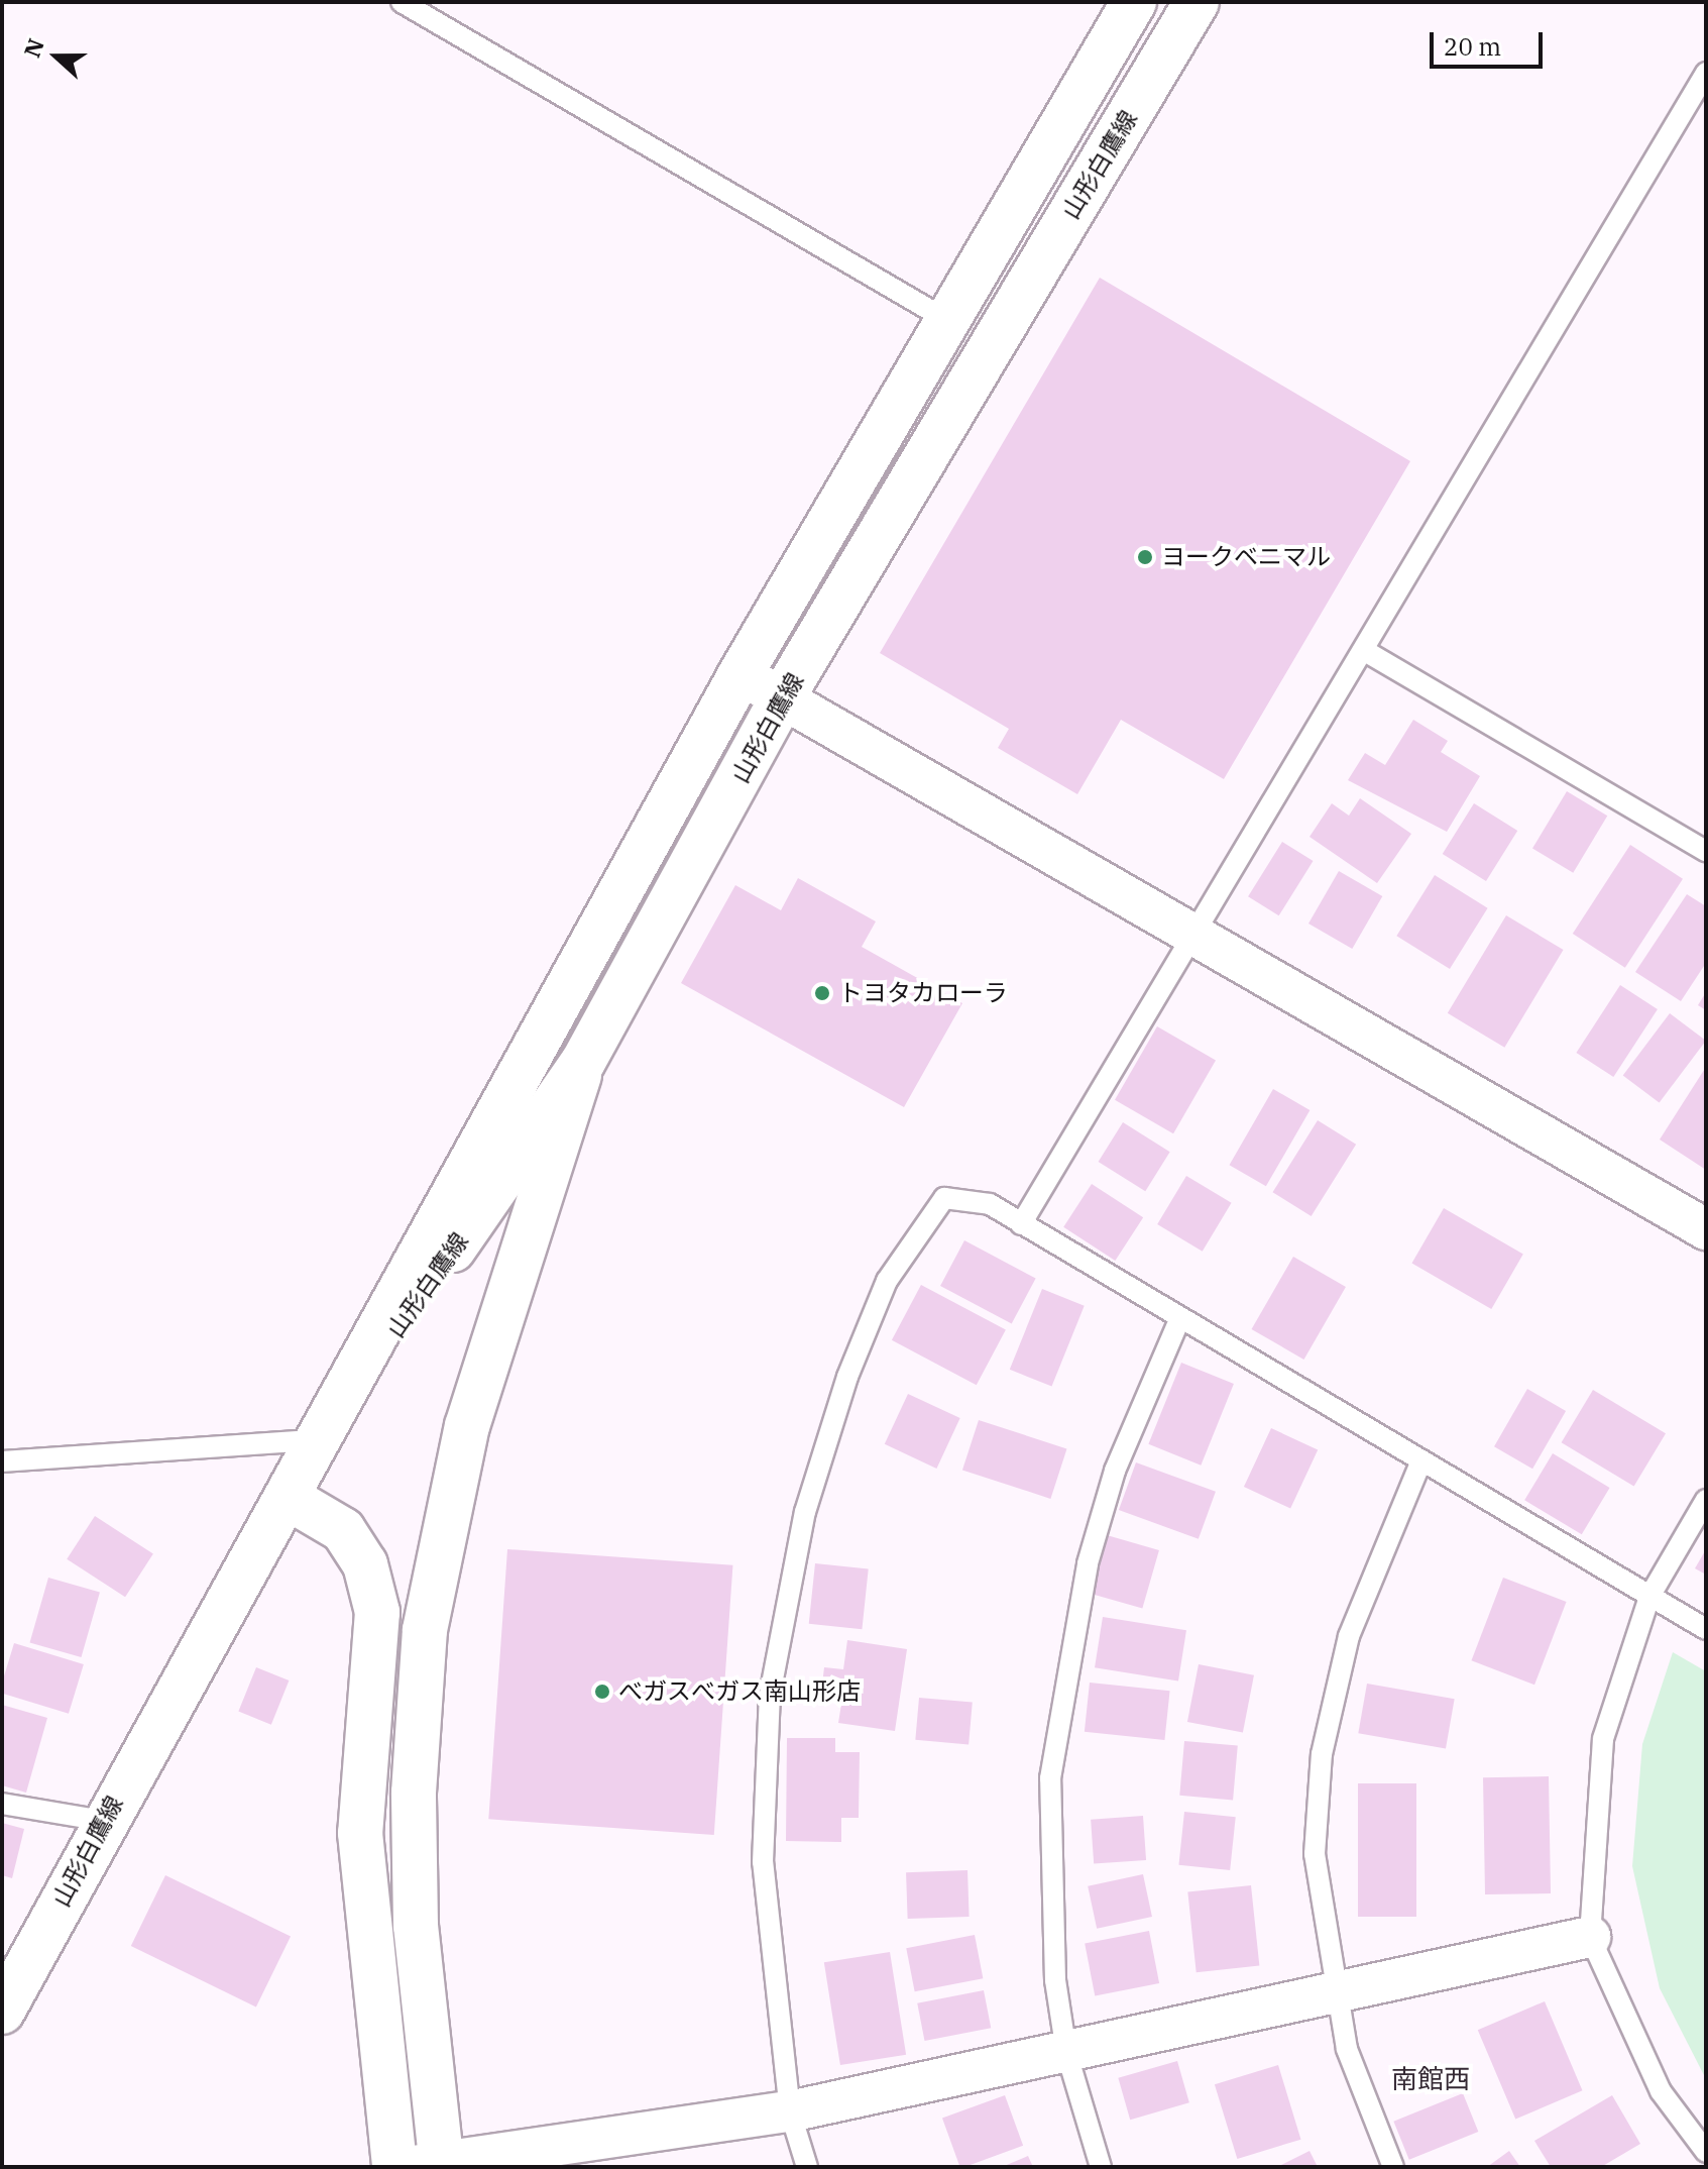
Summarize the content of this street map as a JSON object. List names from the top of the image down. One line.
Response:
{"streets":{"main road":["山形白鷹線"]},"districts":["南館西"],"places":["ヨークベニマル","トヨタカローラ","べガスべガス南山形店"],"scale_bar":"20 m","north":"left"}
